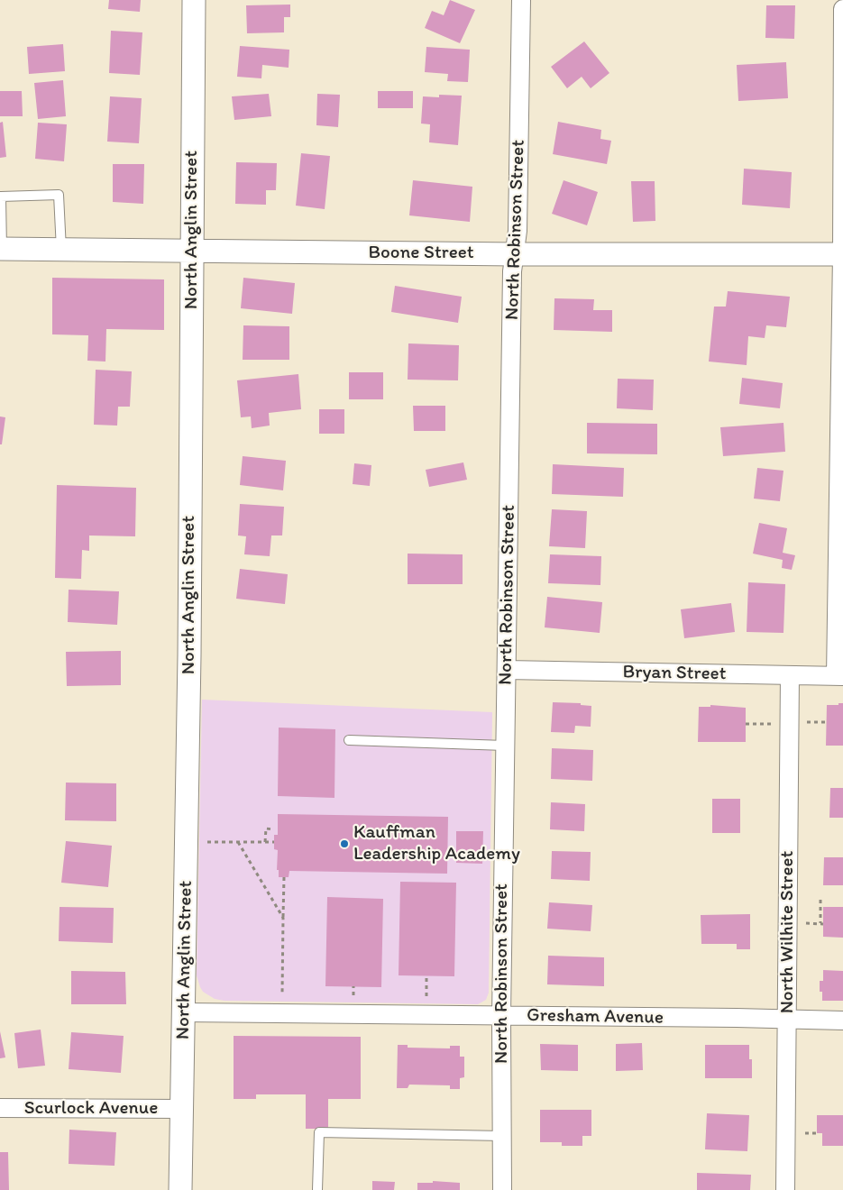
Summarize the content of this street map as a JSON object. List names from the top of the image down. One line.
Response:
{"streets":{"street":["North Anglin Street","North Robinson Street","Boone Street","Bryan Street","North Wilhite Street","Gresham Avenue","Scurlock Avenue"]},"crossings":[["North Anglin Street","Boone Street"],["North Anglin Street","Gresham Avenue"],["North Anglin Street","Scurlock Avenue"],["North Robinson Street","Boone Street"],["North Robinson Street","Bryan Street"],["North Robinson Street","Gresham Avenue"],["Bryan Street","North Wilhite Street"],["North Wilhite Street","Gresham Avenue"]],"places":["Kauffman Leadership Academy"]}
